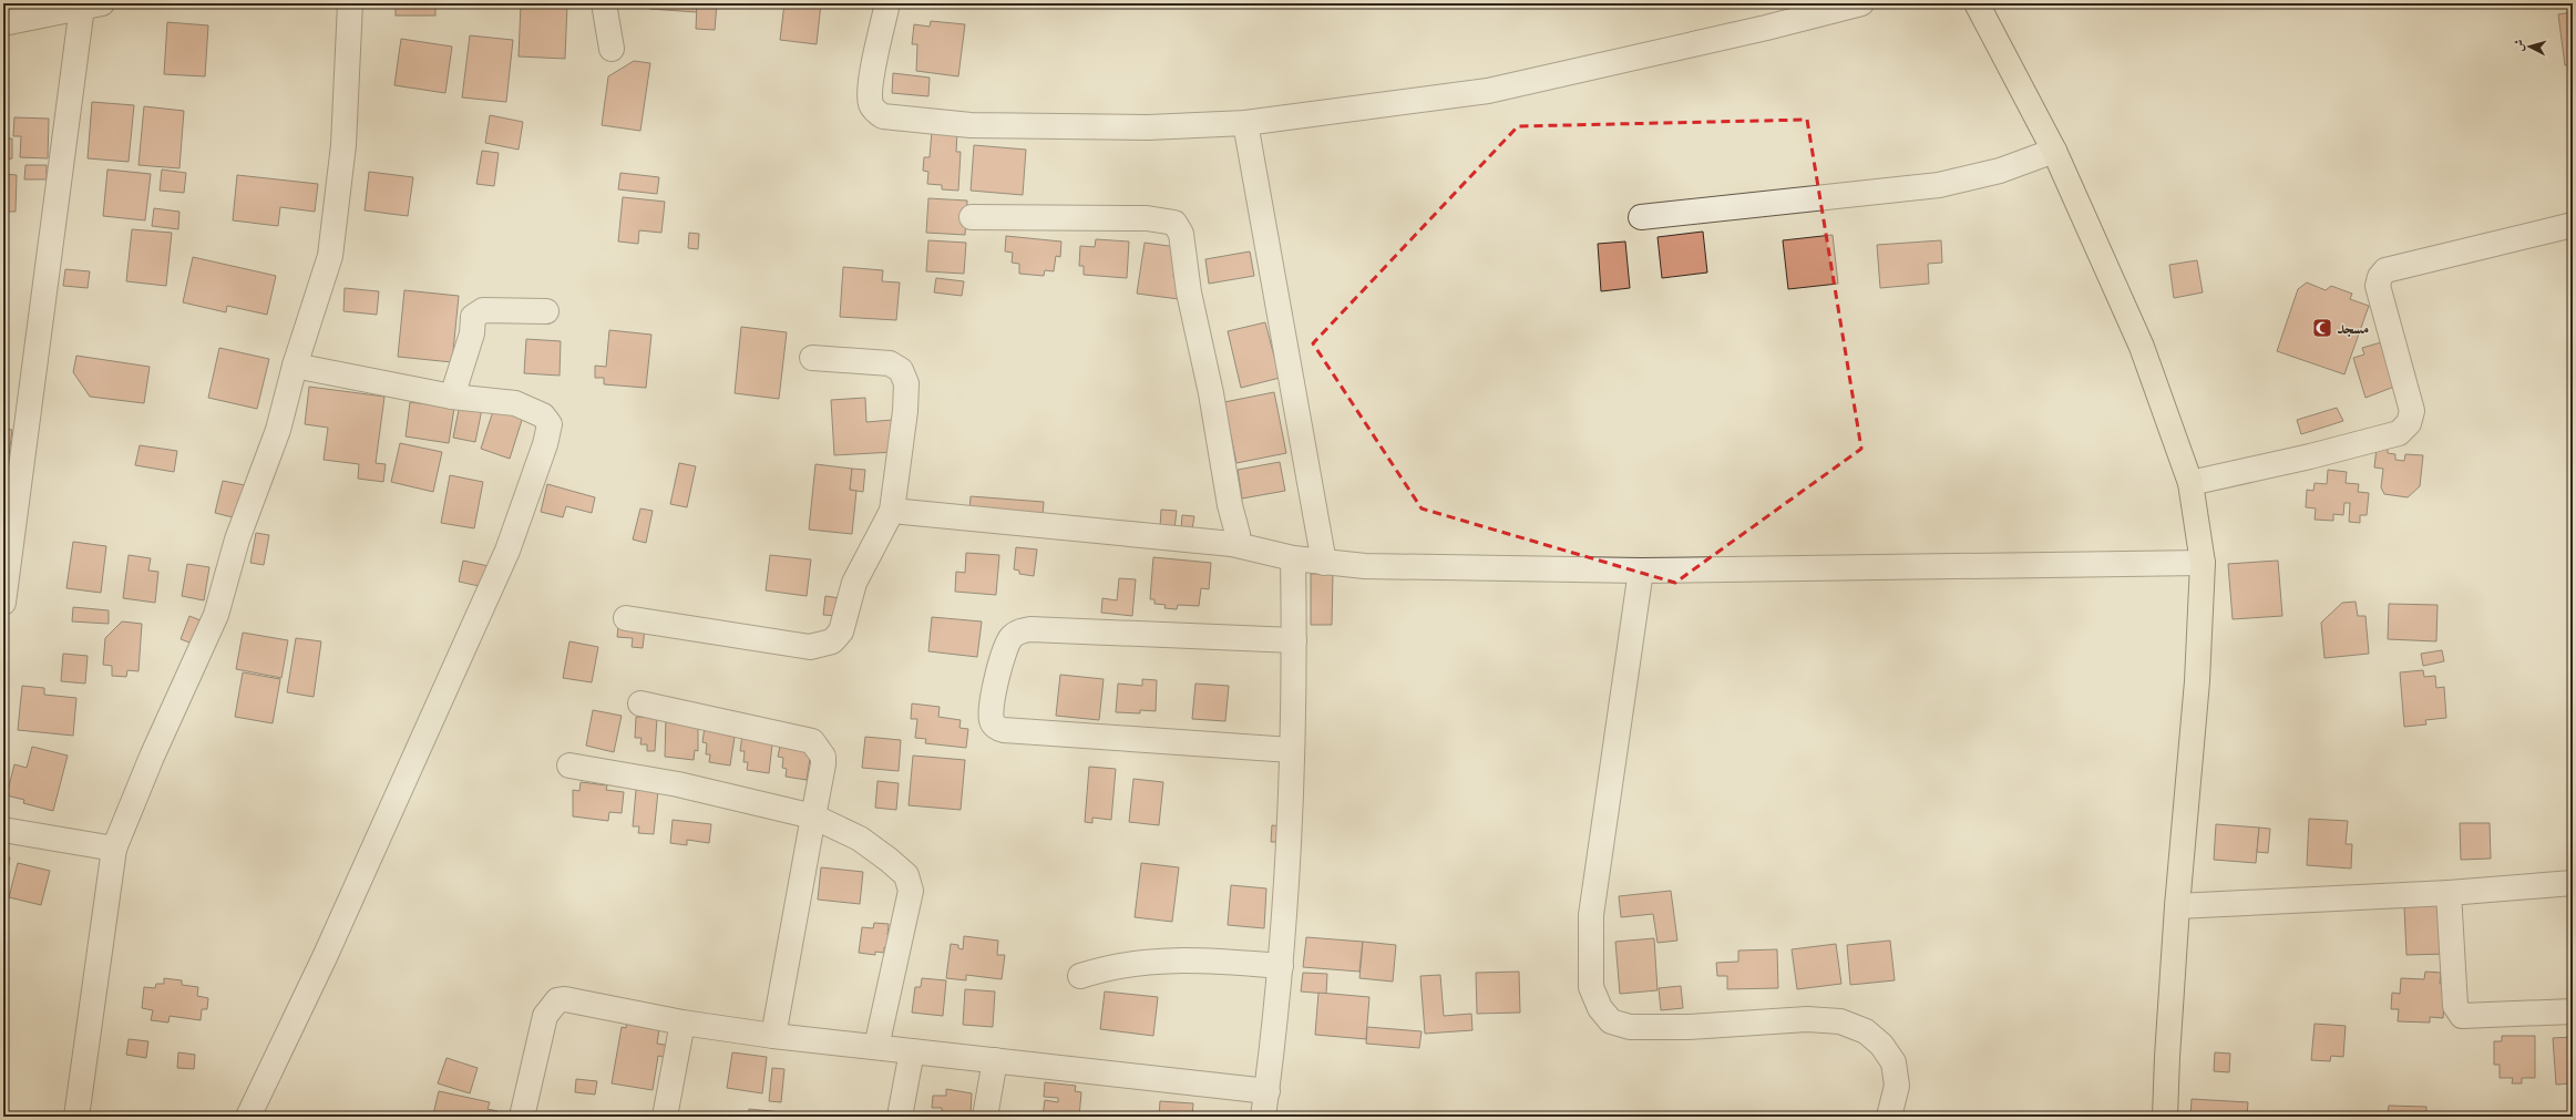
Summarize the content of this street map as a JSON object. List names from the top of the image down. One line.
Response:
{"places":{"mosque":["مسجد"]},"north":"left"}
